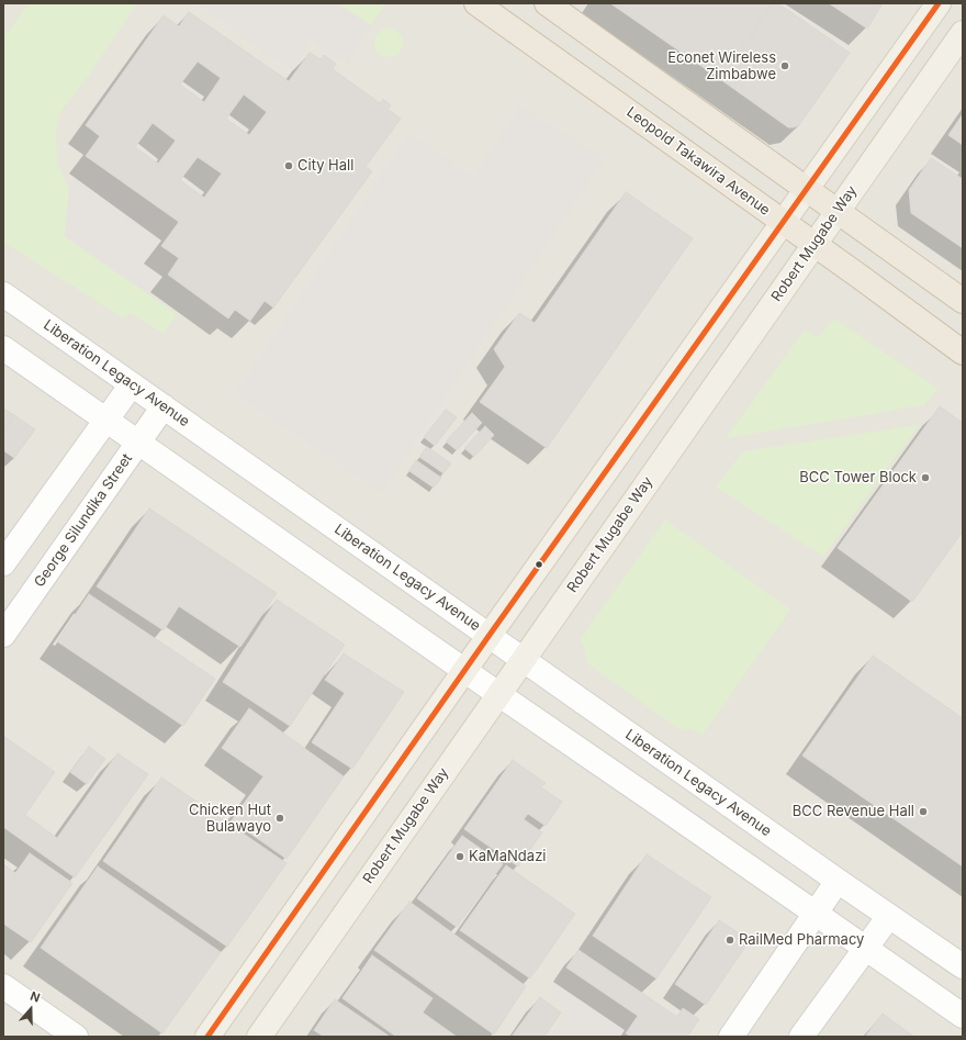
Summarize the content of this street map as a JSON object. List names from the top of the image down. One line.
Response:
{"streets":{"highway":["Leopold Takawira Avenue"],"main road":["Robert Mugabe Way"],"street":["Liberation Legacy Avenue","George Silundika Street"]},"crossings":[["Leopold Takawira Avenue","Robert Mugabe Way"],["Robert Mugabe Way","Liberation Legacy Avenue"],["Liberation Legacy Avenue","George Silundika Street"]],"places":["Econet Wireless Zimbabwe","City Hall","BCC Tower Block","BCC Revenue Hall","Chicken Hut Bulawayo","KaMaNdazi","RailMed Pharmacy"],"north":"top"}
